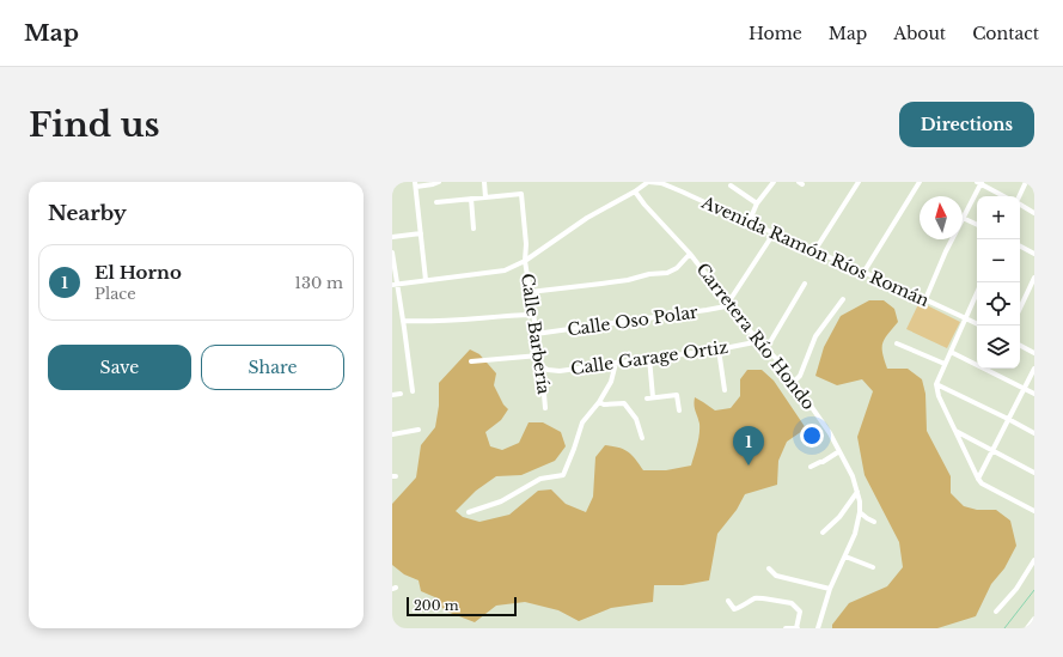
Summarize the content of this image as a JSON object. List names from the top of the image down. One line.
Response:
{"streets":{"street":["Avenida Ramón Ríos Román","Calle Oso Polar","Calle Barbería","Carretera Río Hondo","Calle Garage Ortiz"]},"crossings":[["Calle Oso Polar","Calle Barbería"],["Calle Oso Polar","Carretera Río Hondo"],["Calle Barbería","Calle Garage Ortiz"],["Carretera Río Hondo","Calle Garage Ortiz"]],"scale_bar":"200 m","north":"top","page":{"header":"Map","nav":["Home","Map","About","Contact"],"buttons":["Directions",["Save","Share"]],"title":"Find us","heading":"Nearby","map_buttons":["+","−"],"list":[{"mark":"1","name":"El Horno","note":"Place","value":"130 m"}],"pins":"1","scale":"200 m"}}
